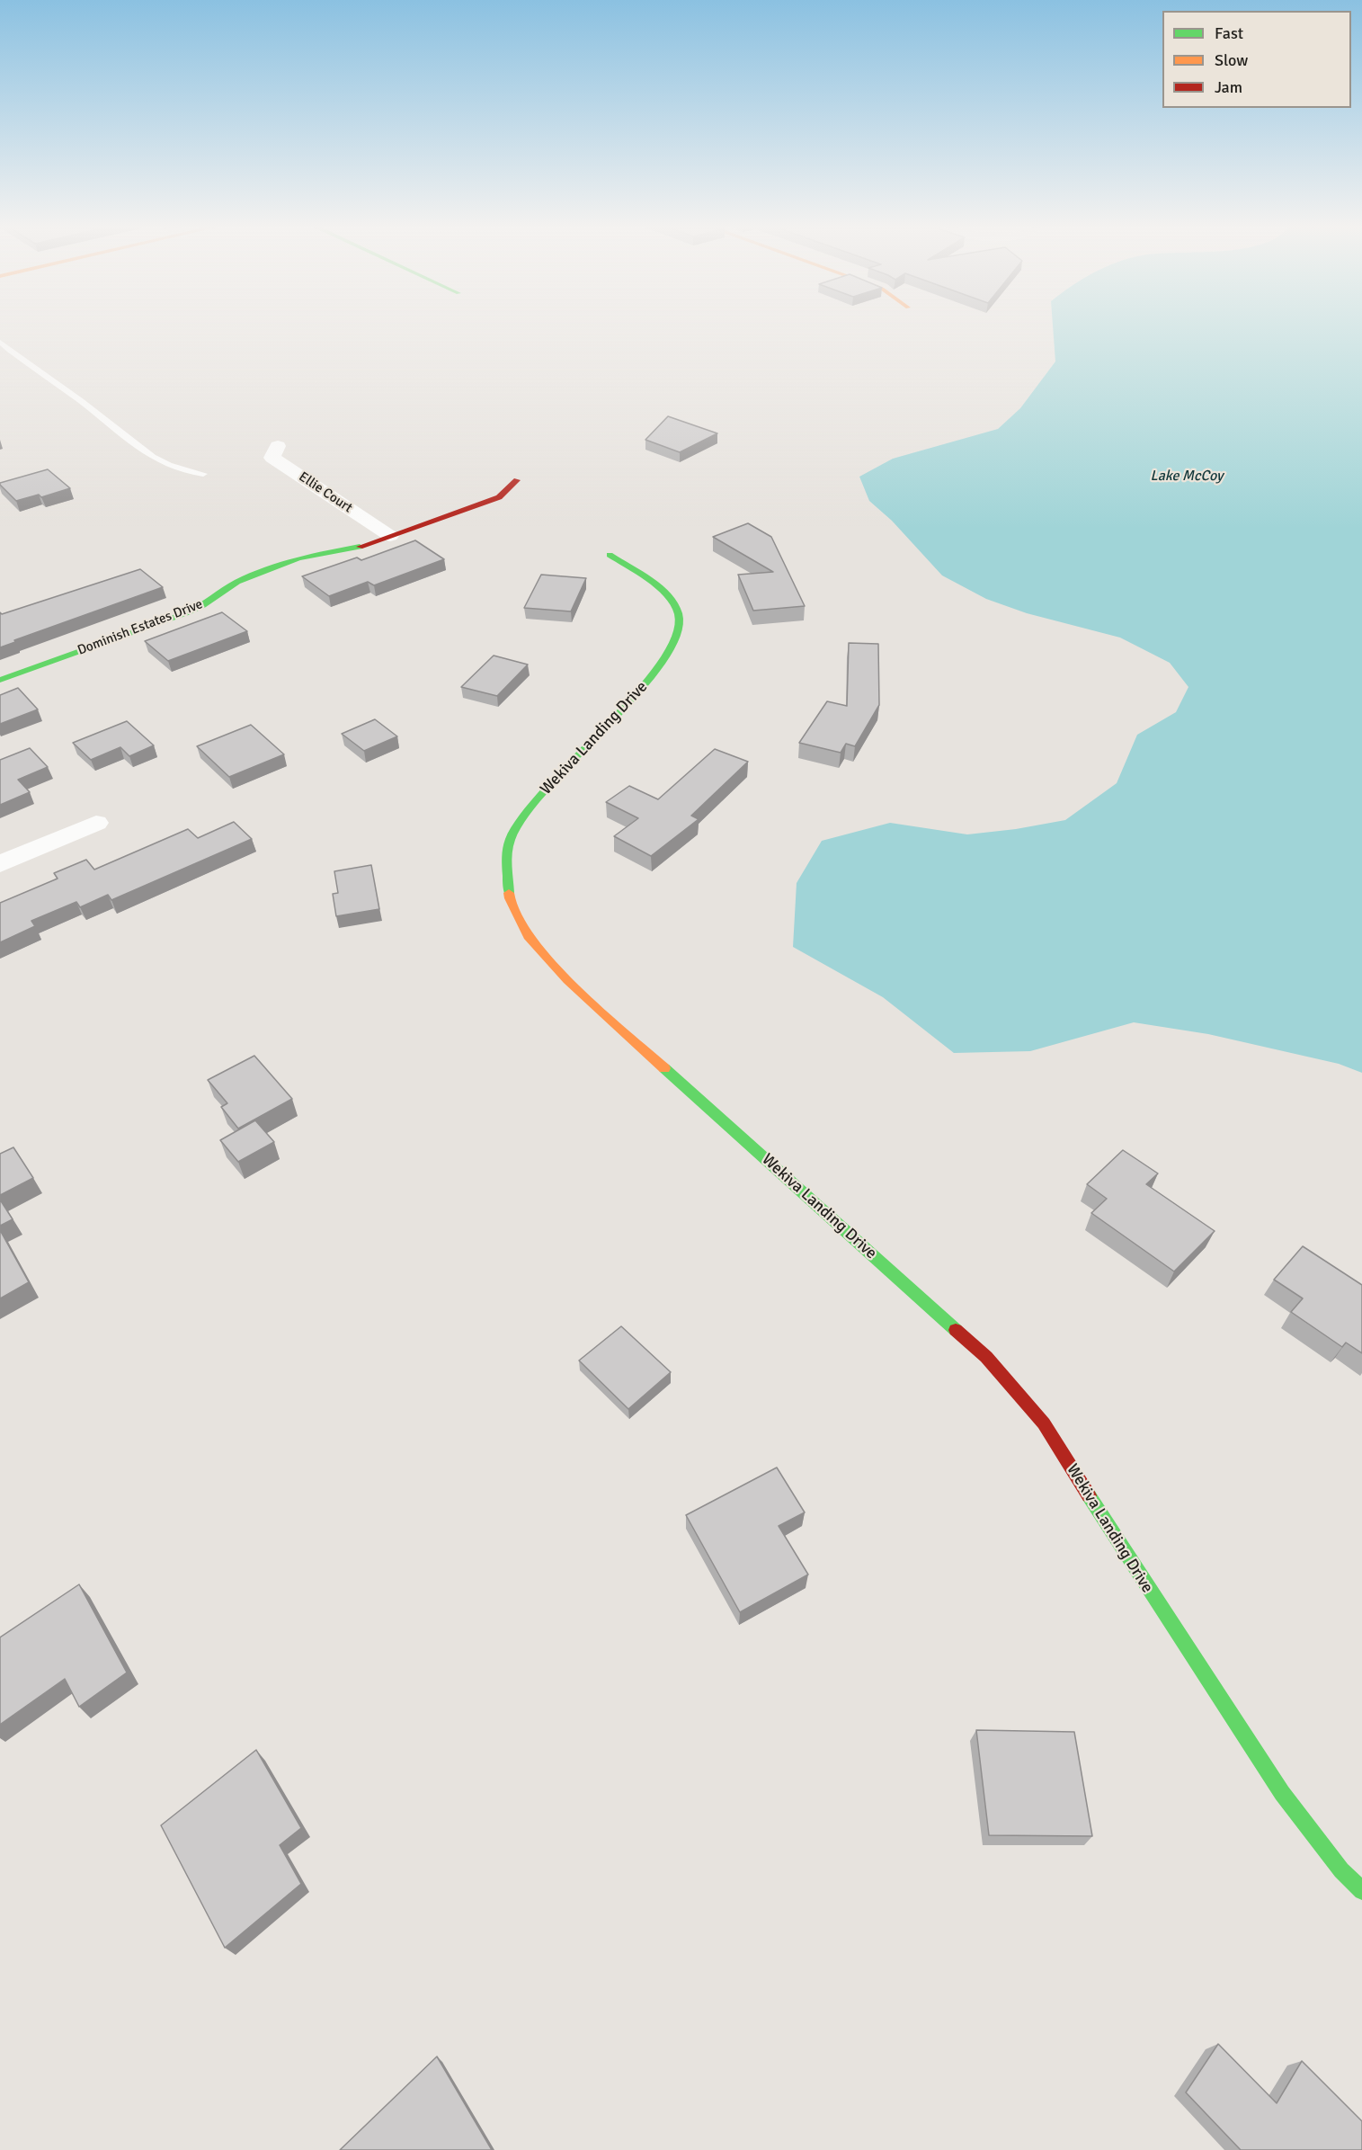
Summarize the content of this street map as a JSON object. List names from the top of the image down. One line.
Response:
{"streets":{"street":["Ellie Court","Dominish Estates Drive","Wekiva Landing Drive"]},"crossings":[["Ellie Court","Dominish Estates Drive"]],"water":["Lake McCoy"],"legend":["Fast","Slow","Jam"]}
